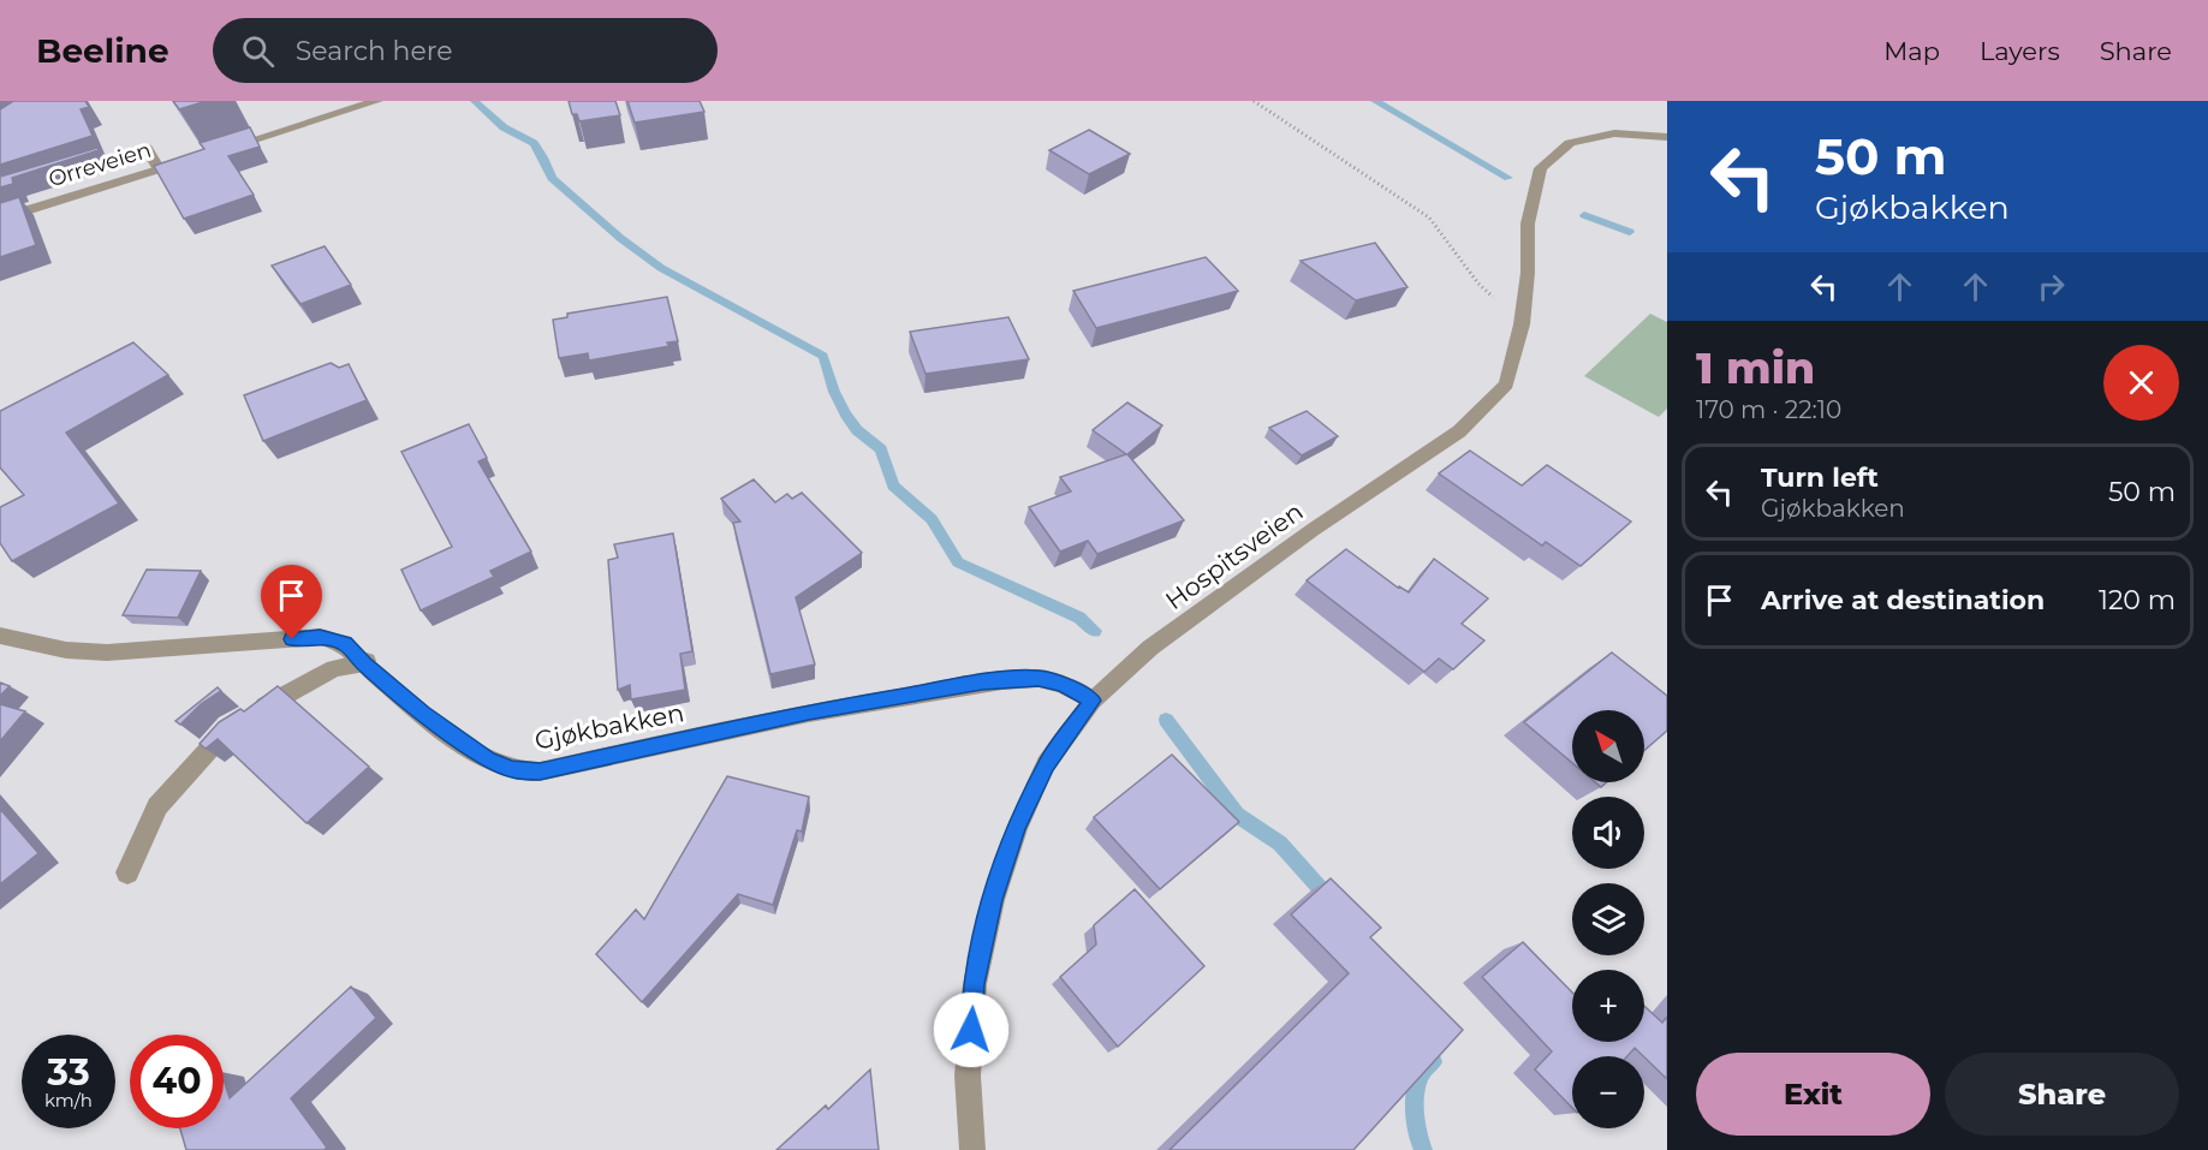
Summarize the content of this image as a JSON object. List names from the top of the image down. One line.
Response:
{"streets":{"street":["Orreveien","Hospitsveien","Gjøkbakken"]},"crossings":[["Hospitsveien","Gjøkbakken"]],"north":"top left","page":{"header":"Beeline","search":"Search here","nav":["Map","Layers","Share"],"turn":["50 m","Gjøkbakken"],"heading":["1 min","170 m · 22:10"],"list":[{"name":"Turn left","note":"Gjøkbakken","value":"50 m"},{"name":"Arrive at destination","value":"120 m"}],"map_buttons":["+","−"],"speed":"33 km/h","limit":"40","buttons":["Exit","Share"]}}
